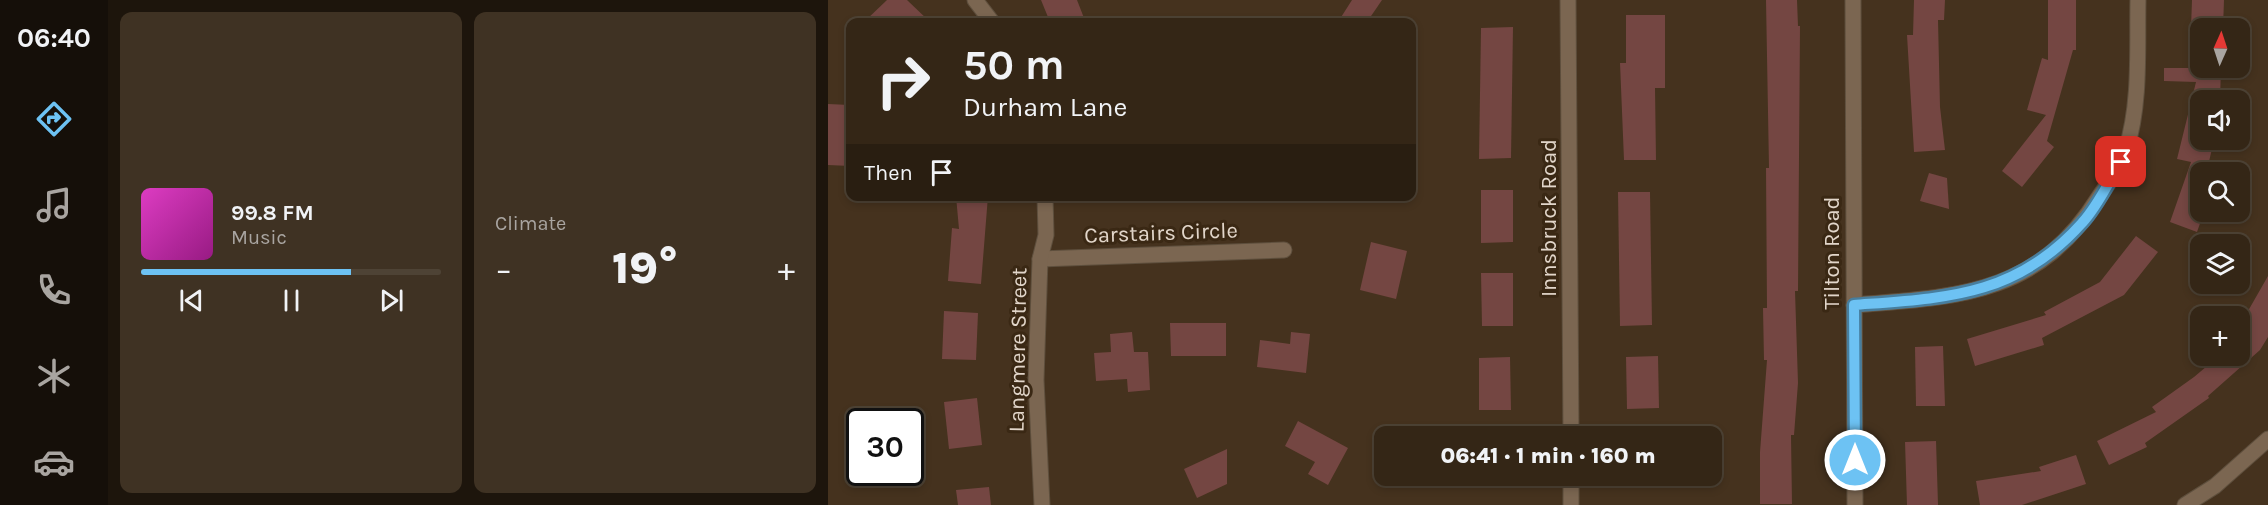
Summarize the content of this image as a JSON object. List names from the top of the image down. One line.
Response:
{"streets":{"street":["Innsbruck Road","Carstairs Circle","Tilton Road","Langmere Street"]},"crossings":[["Carstairs Circle","Langmere Street"]],"north":"top","page":{"tabs":"06:40","tile":"Climate","map_buttons":"+","turn":["50 m","Durham Lane"],"then":"Then","song":["99.8 FM","Music"],"heat":["−","19°","+"],"limit":"30","trip":"06:41 · 1 min · 160 m"}}
